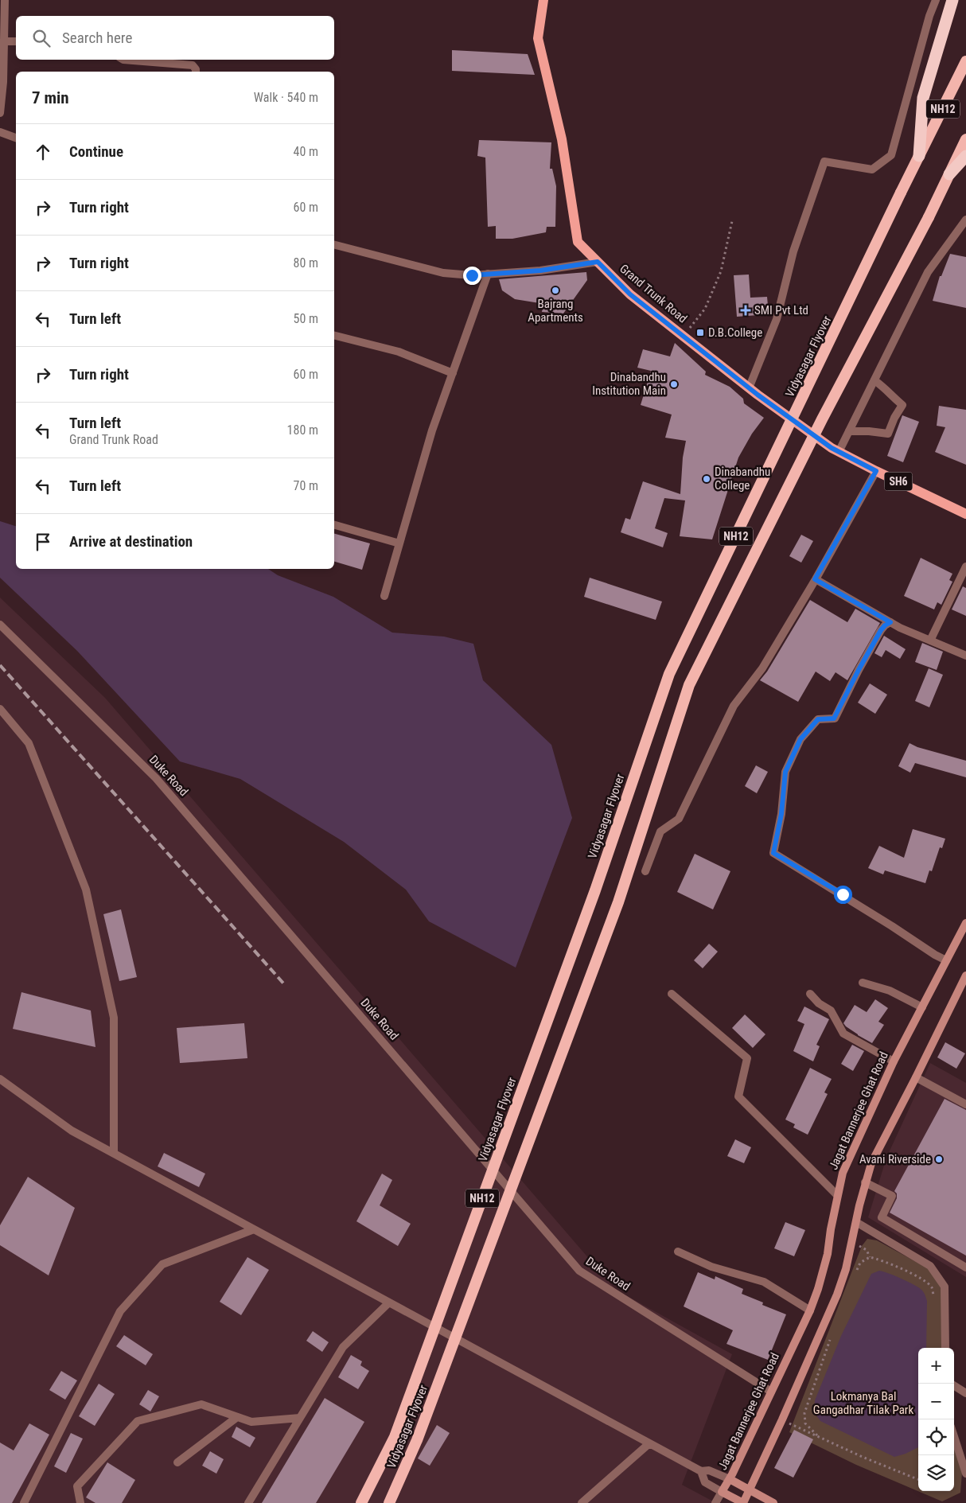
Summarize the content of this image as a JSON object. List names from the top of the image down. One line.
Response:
{"streets":{"highway":["NH12","Vidyasagar Flyover"],"main road":["Grand Trunk Road","SH6","Jagat Bannerjee Ghat Road"],"street":["Duke Road"]},"crossings":[["NH12","Vidyasagar Flyover"],["Duke Road","Jagat Bannerjee Ghat Road"]],"parks":["Lokmanya Bal Gangadhar Tilak Park"],"places":{"other":["Bajrang Apartments","Dinabandhu Institution Main","Dinabandhu College","Avani Riverside"],"health":["SMI Pvt Ltd"],"transit":["D.B.College"]},"page":{"search":"Search here","heading":["7 min","Walk · 540 m"],"list":[["Continue","40 m"],["Turn right","60 m"],["Turn right","80 m"],["Turn left","50 m"],["Turn right","60 m"],["Turn left","Grand Trunk Road","180 m"],["Turn left","70 m"],"Arrive at destination"],"map_buttons":["+","−"]}}
